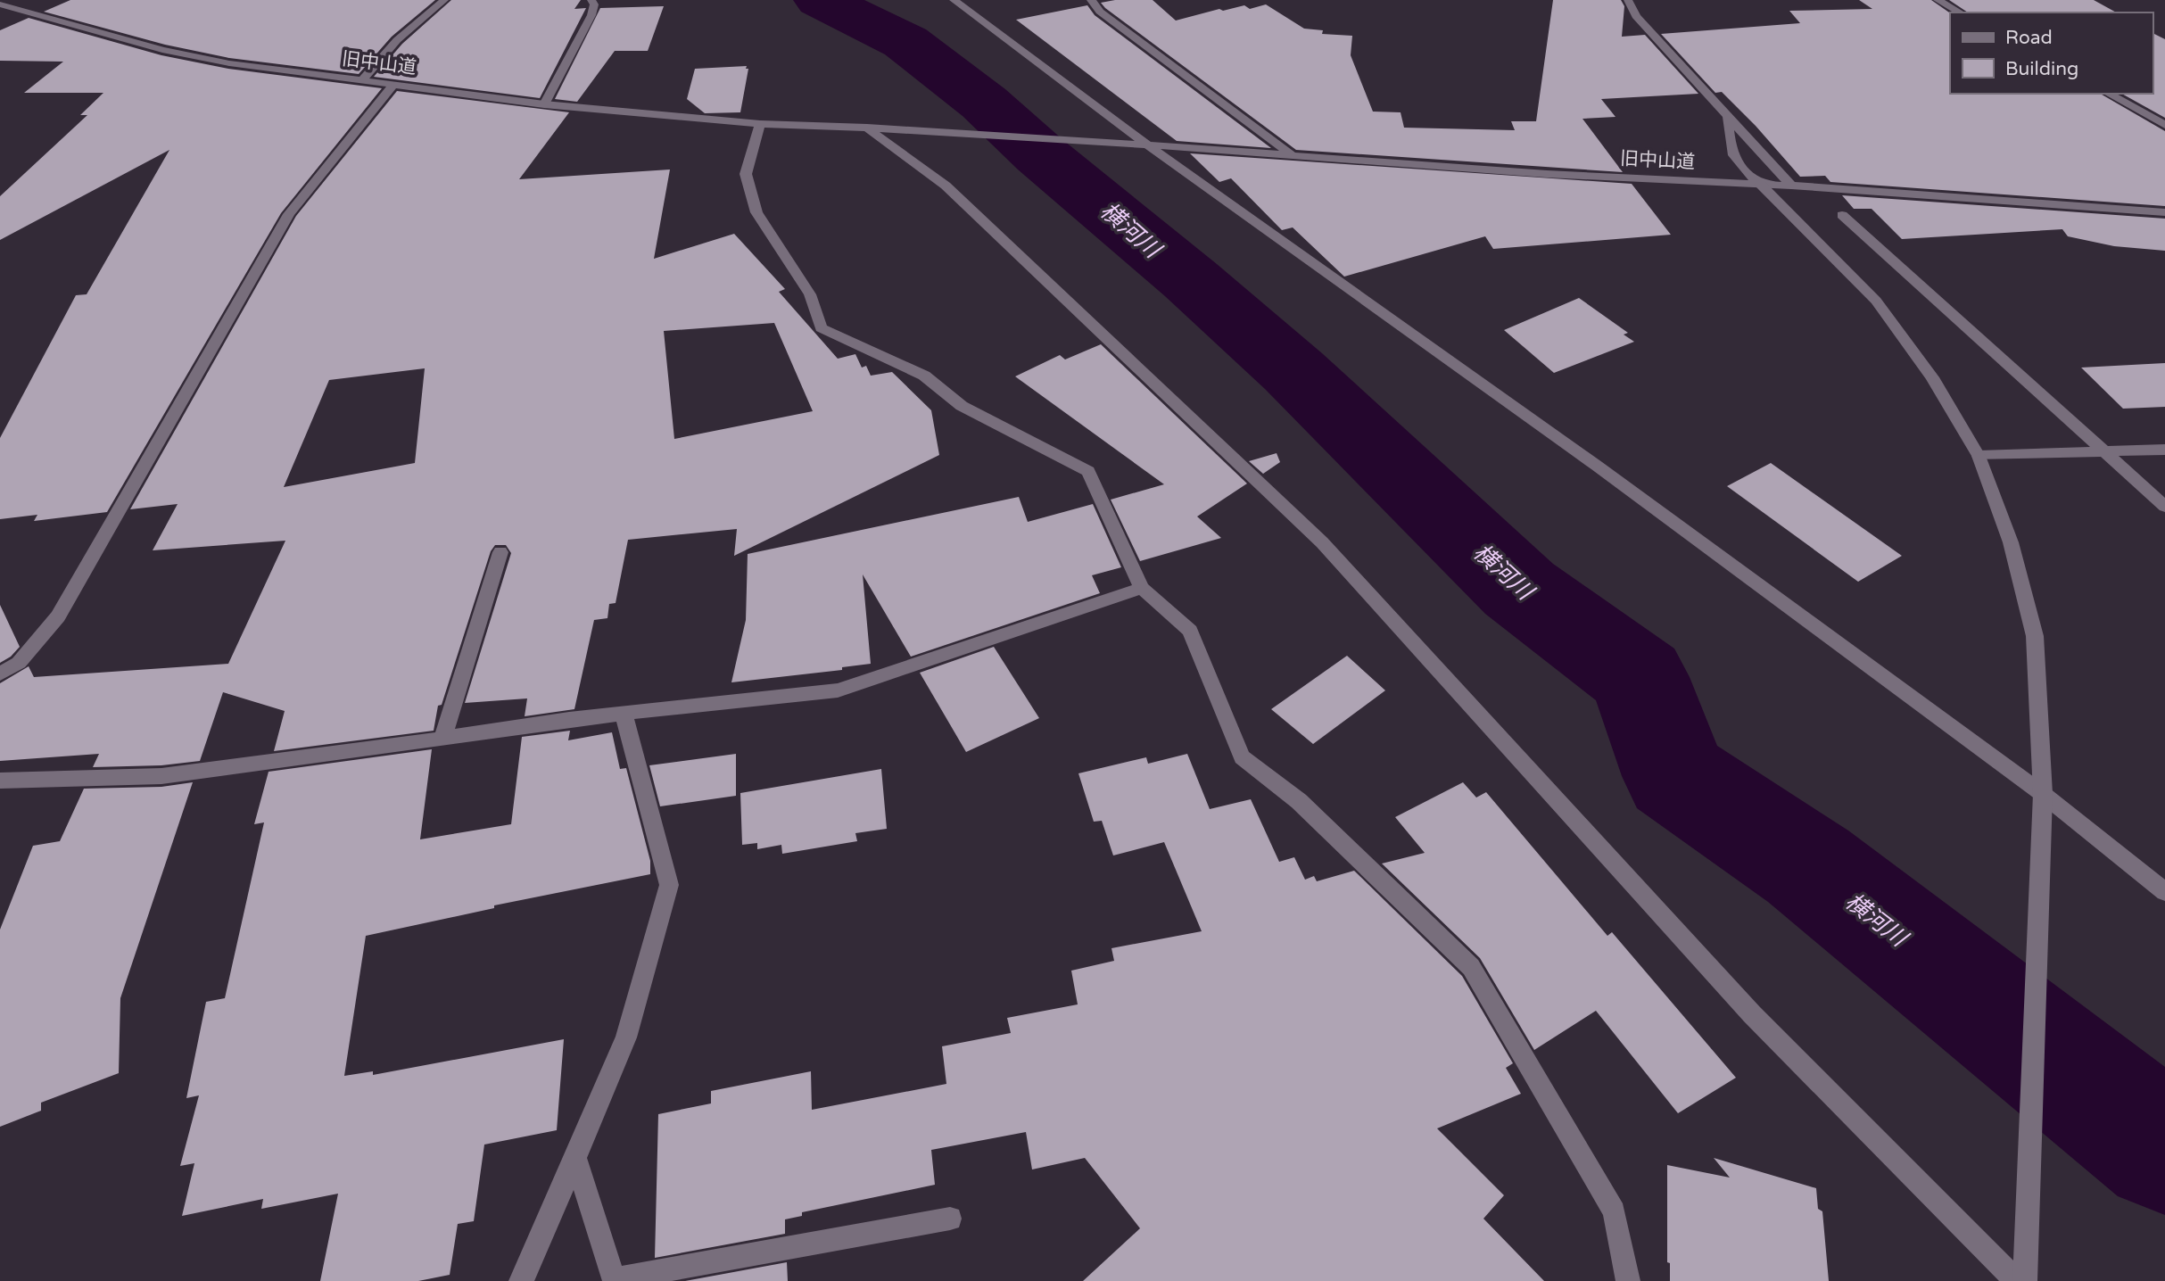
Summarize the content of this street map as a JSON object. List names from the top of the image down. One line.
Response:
{"streets":{"street":["旧中山道"]},"water":["横河川"],"legend":["Road","Building"]}
